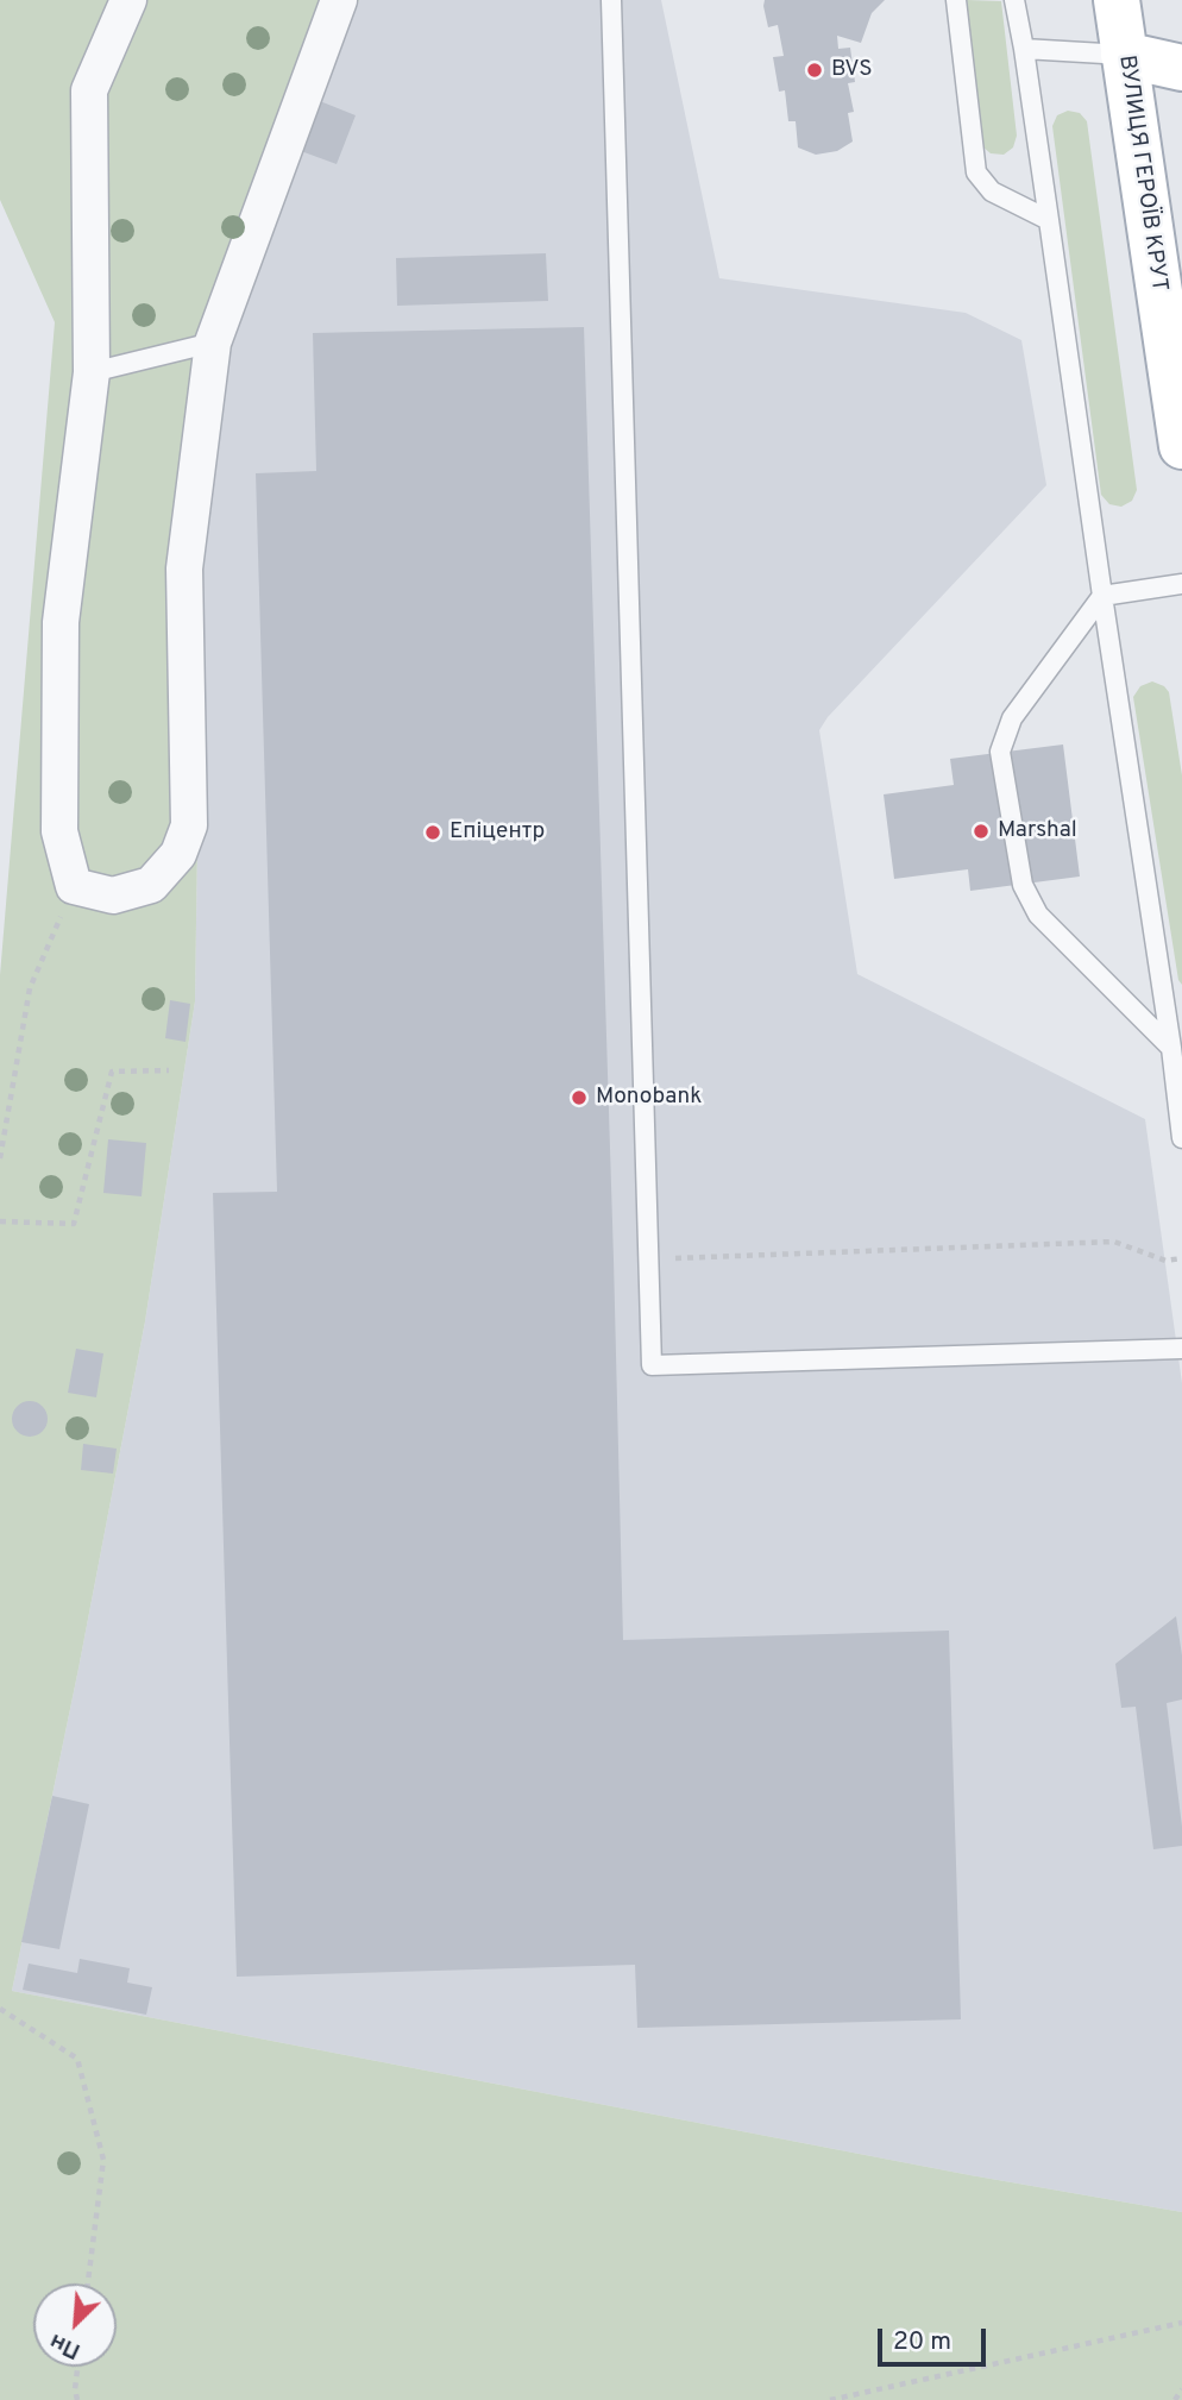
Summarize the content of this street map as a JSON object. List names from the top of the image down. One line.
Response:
{"streets":{"main road":["ВУЛИЦЯ ГЕРОЇВ КРУТ"]},"places":["BVS","Marshal","Епіцентр","Monobank"],"scale_bar":"20 m","north":"bottom left"}
